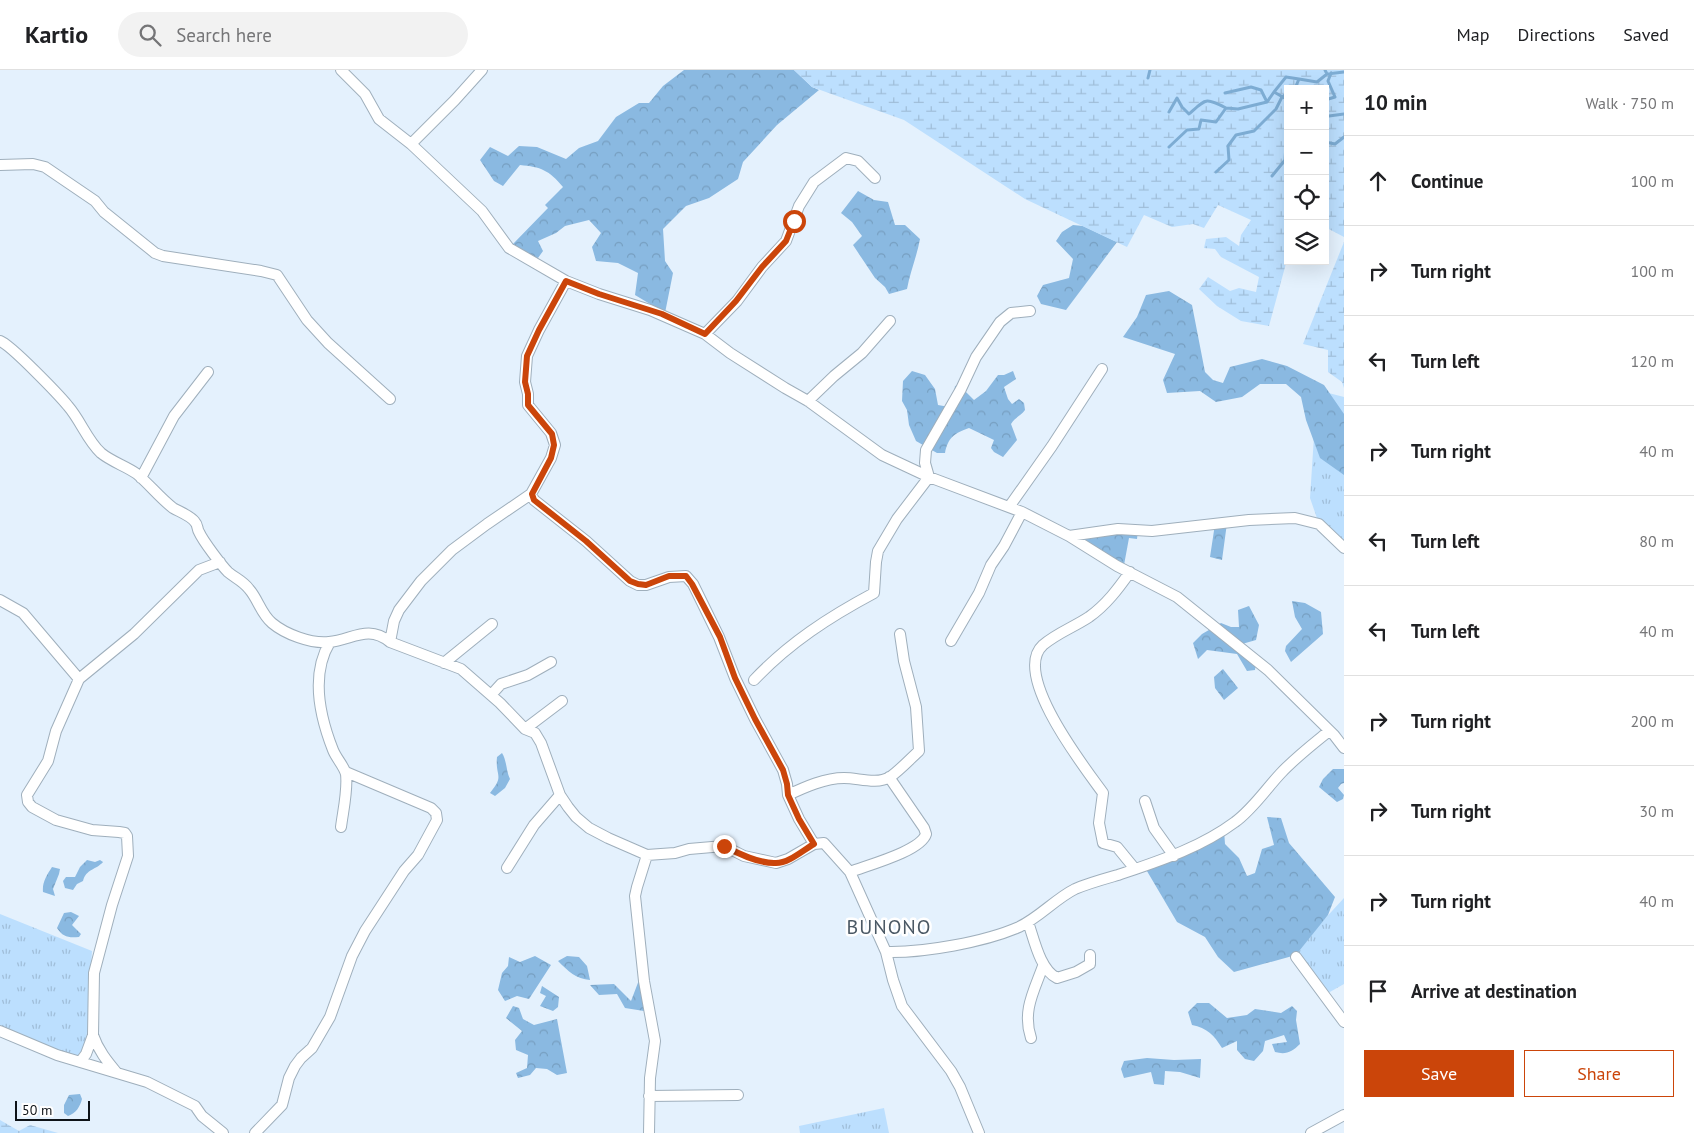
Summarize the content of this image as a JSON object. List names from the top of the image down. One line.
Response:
{"districts":["BUNONO"],"scale_bar":"50 m","page":{"header":"Kartio","search":"Search here","nav":["Map","Directions","Saved"],"heading":["10 min","Walk · 750 m"],"map_buttons":["+","−"],"list":[["Continue","100 m"],["Turn right","100 m"],["Turn left","120 m"],["Turn right","40 m"],["Turn left","80 m"],["Turn left","40 m"],["Turn right","200 m"],["Turn right","30 m"],["Turn right","40 m"],"Arrive at destination"],"buttons":["Save","Share"],"scale":"50 m"}}
